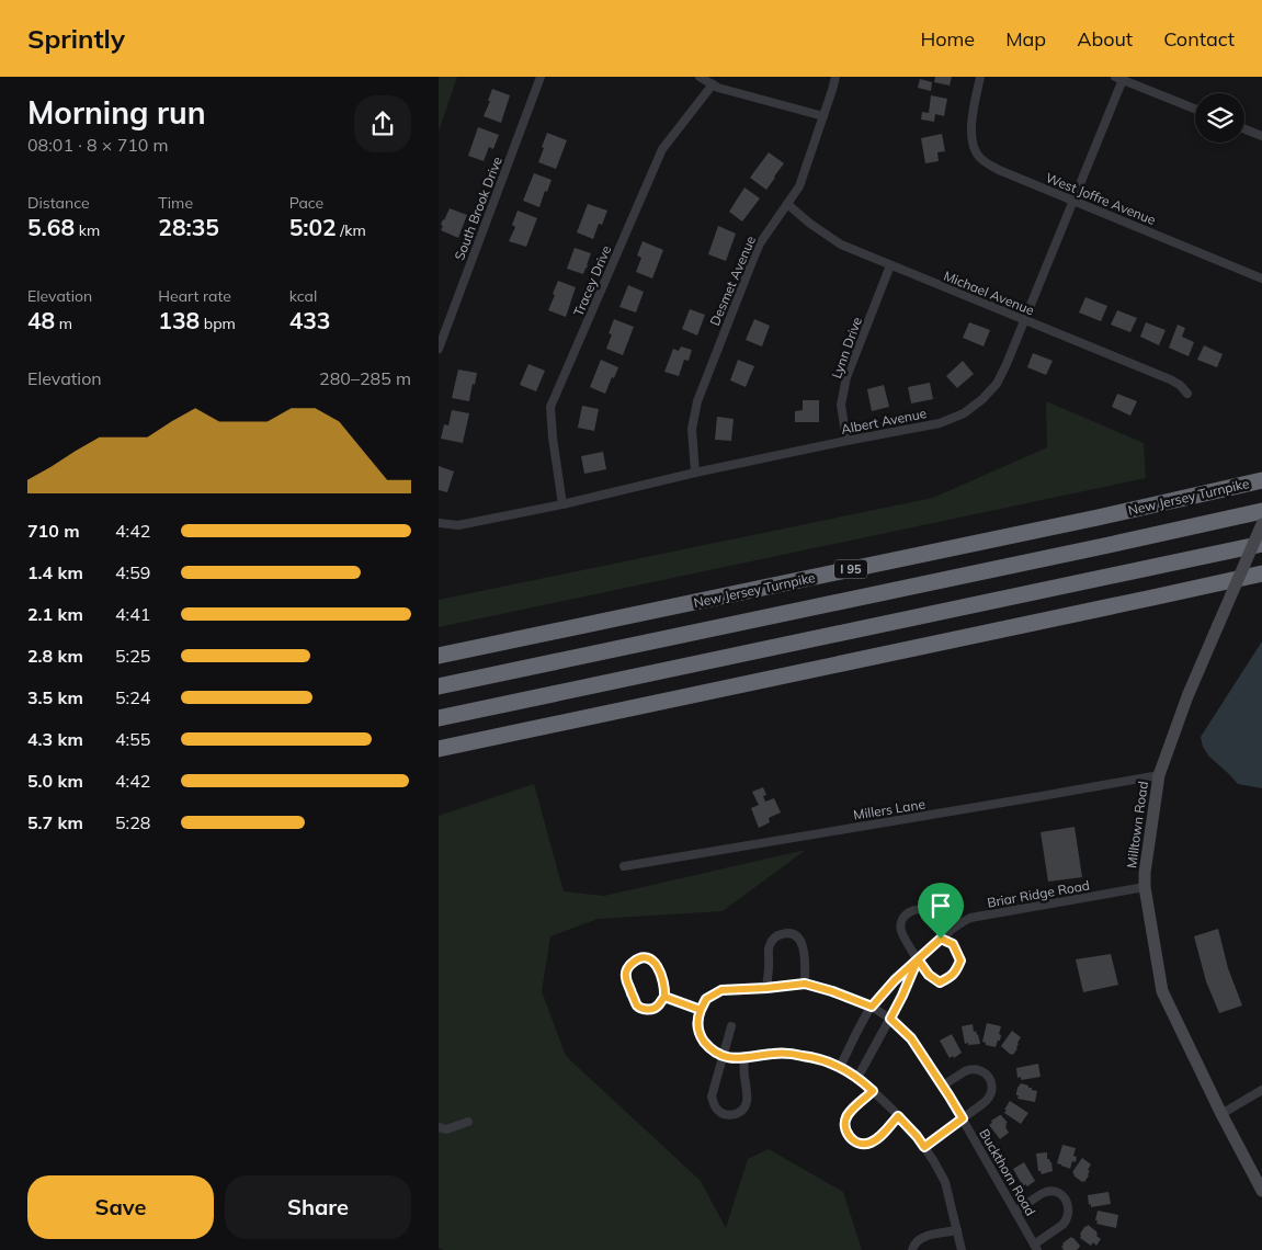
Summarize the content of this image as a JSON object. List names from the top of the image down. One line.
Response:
{"streets":{"highway":["New Jersey Turnpike","I 95"],"street":["West Joffre Avenue","South Brook Drive","Tracey Drive","Desmet Avenue","Michael Avenue","Lynn Drive","Albert Avenue","Millers Lane","Milltown Road","Briar Ridge Road","Buckthorn Road"]},"crossings":[["West Joffre Avenue","Albert Avenue"],["Tracey Drive","Albert Avenue"],["Desmet Avenue","Michael Avenue"],["Desmet Avenue","Albert Avenue"],["Michael Avenue","Lynn Drive"],["Michael Avenue","Albert Avenue"],["Lynn Drive","Albert Avenue"],["Millers Lane","Milltown Road"],["Milltown Road","Briar Ridge Road"],["Briar Ridge Road","Buckthorn Road"]],"page":{"header":"Sprintly","nav":["Home","Map","About","Contact"],"heading":["Morning run","08:01 · 8 × 710 m"],"stats":[["Distance","5.68 km"],["Time","28:35"],["Pace","5:02 /km"],["Elevation","48 m"],["Heart rate","138 bpm"],["kcal","433"]],"chart":["Elevation","280–285 m"],"list":[{"name":"710 m","note":"4:42"},{"name":"1.4 km","note":"4:59"},{"name":"2.1 km","note":"4:41"},{"name":"2.8 km","note":"5:25"},{"name":"3.5 km","note":"5:24"},{"name":"4.3 km","note":"4:55"},{"name":"5.0 km","note":"4:42"},{"name":"5.7 km","note":"5:28"}],"buttons":["Save","Share"]}}
